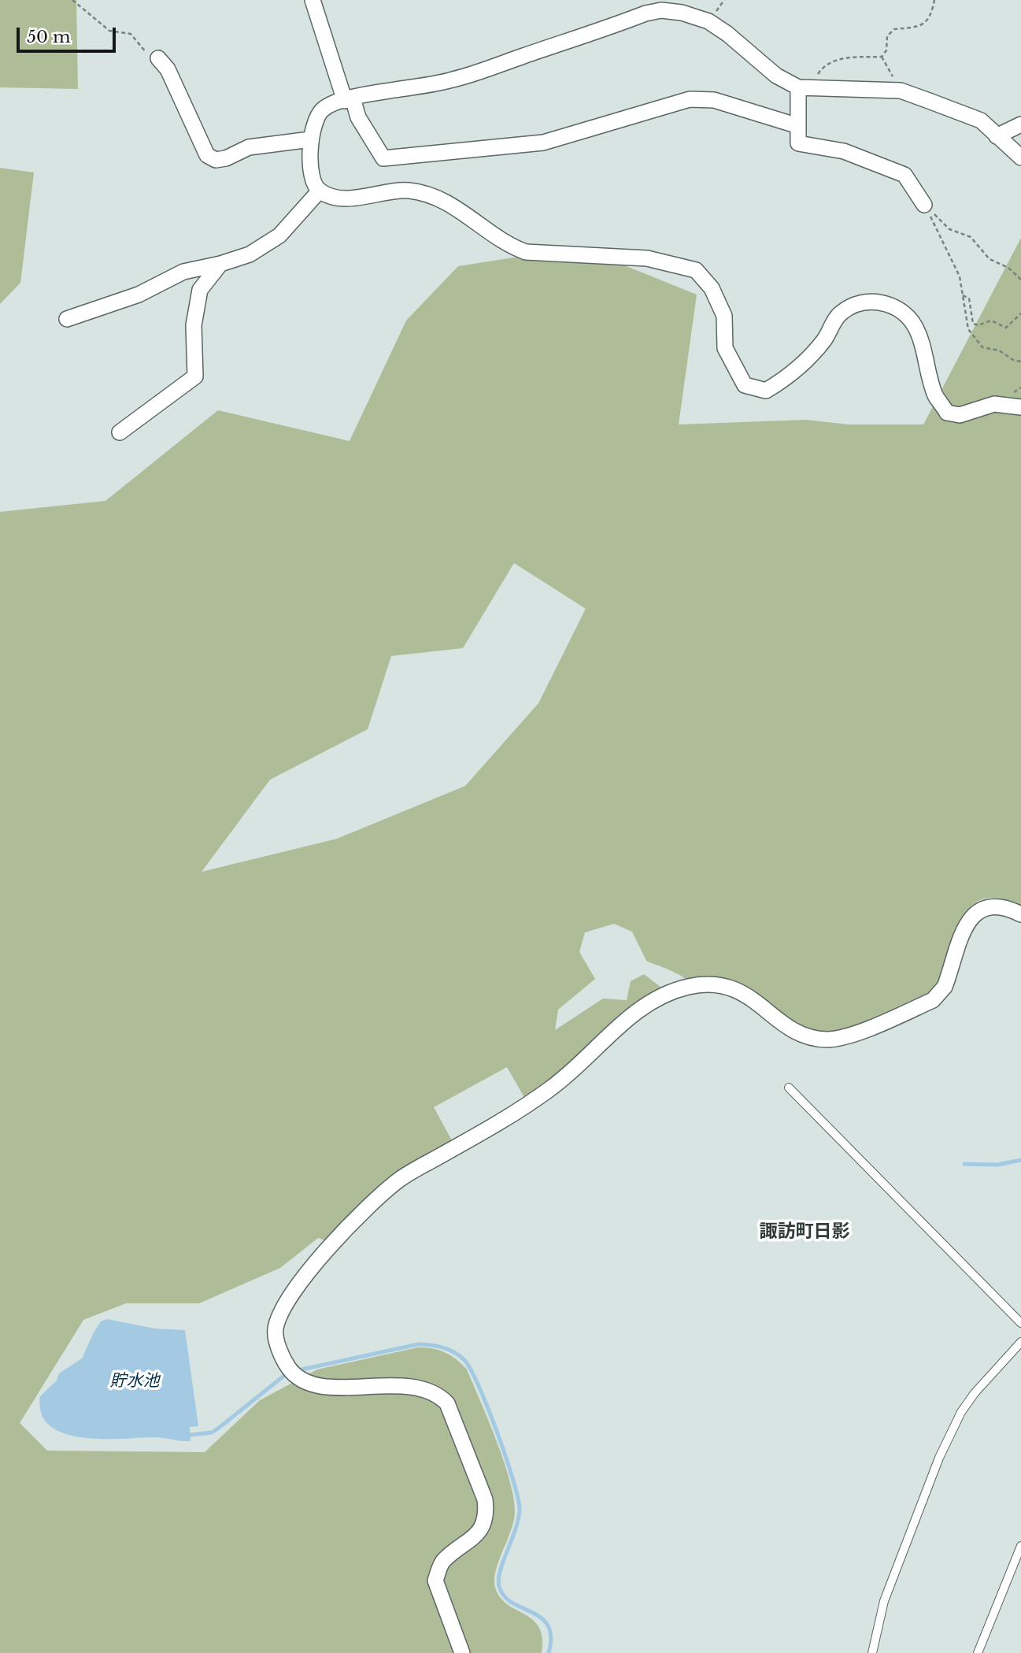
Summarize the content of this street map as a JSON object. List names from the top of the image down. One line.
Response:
{"districts":["諏訪町日影"],"water":["貯水池"],"scale_bar":"50 m"}
